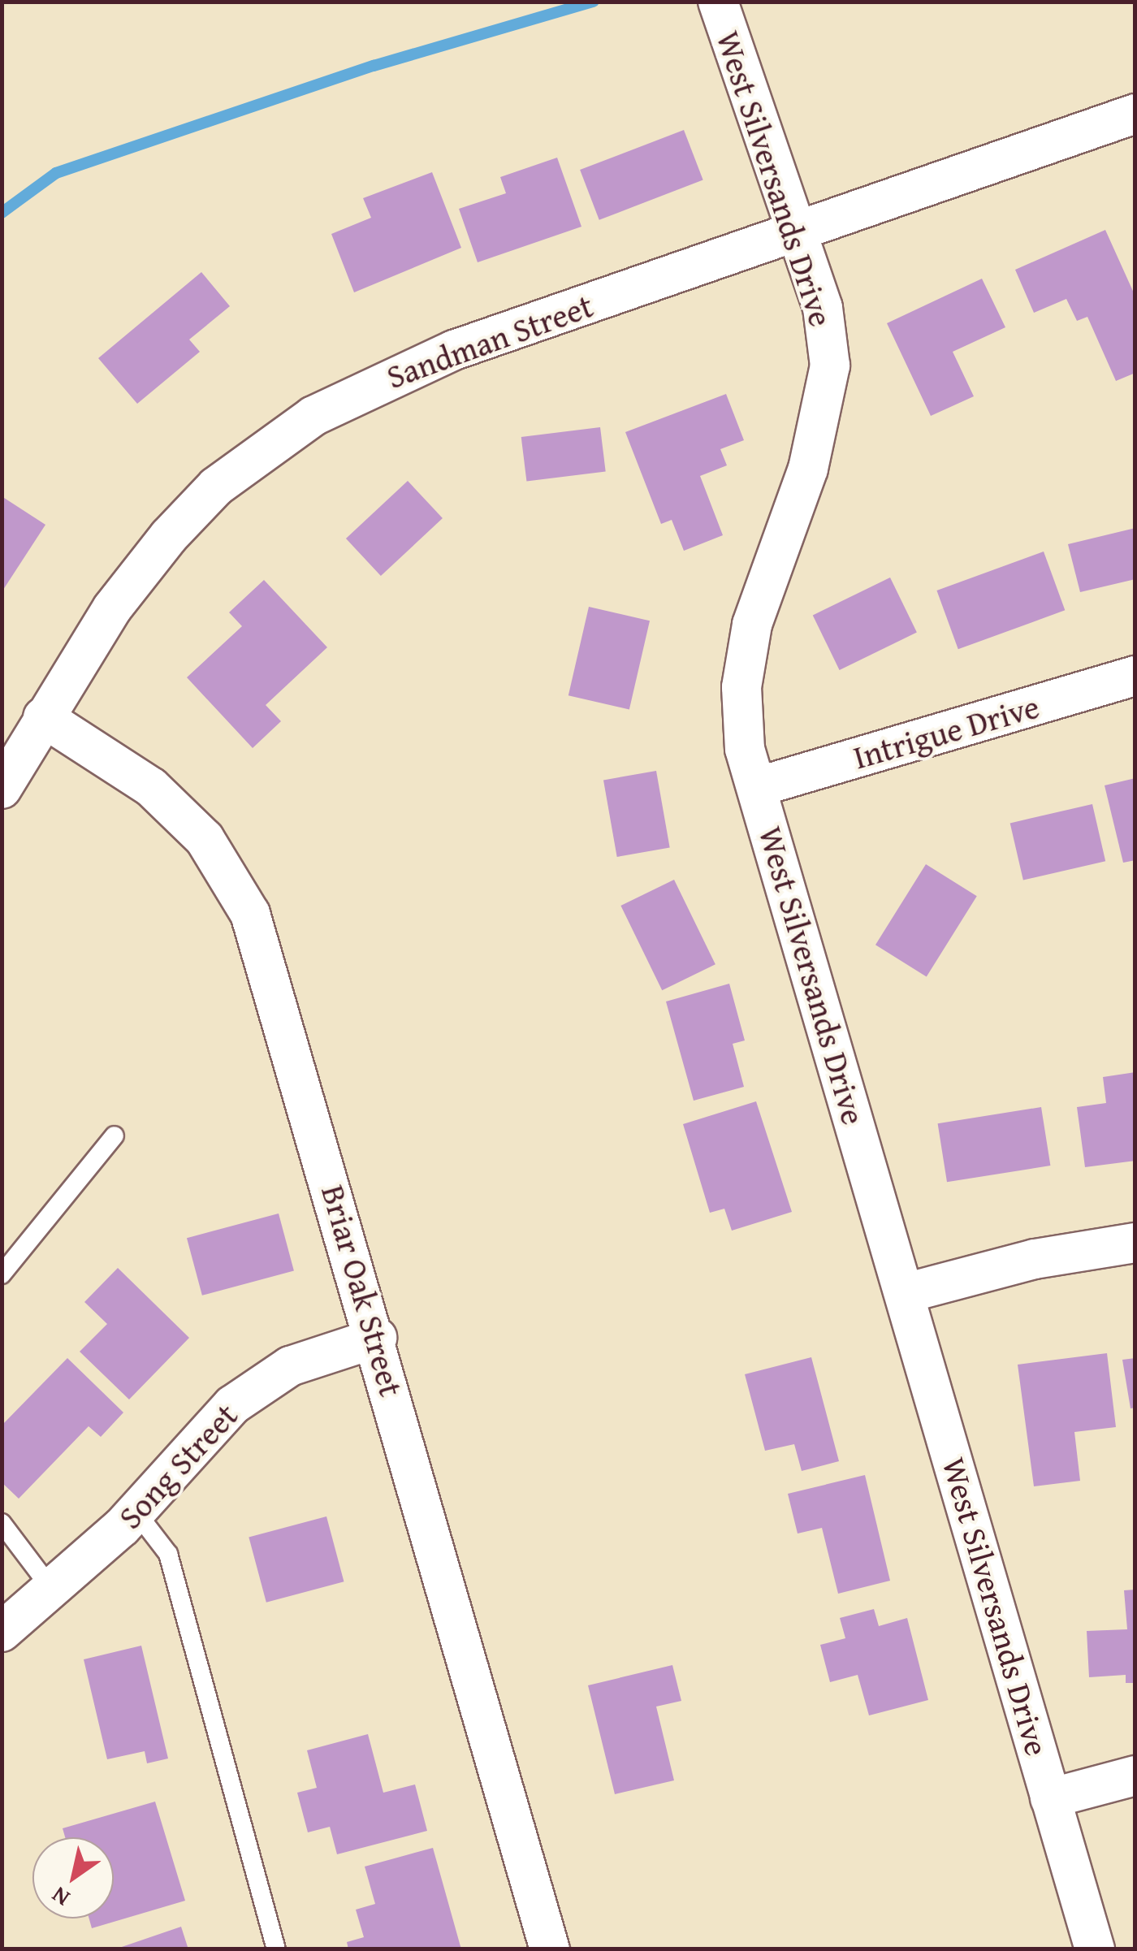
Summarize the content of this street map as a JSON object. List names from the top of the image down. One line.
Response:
{"streets":{"street":["West Silversands Drive","Sandman Street","Intrigue Drive","Briar Oak Street","Song Street"]},"crossings":[["West Silversands Drive","Sandman Street"],["West Silversands Drive","Intrigue Drive"],["Sandman Street","Briar Oak Street"],["Briar Oak Street","Song Street"]],"north":"bottom left"}
